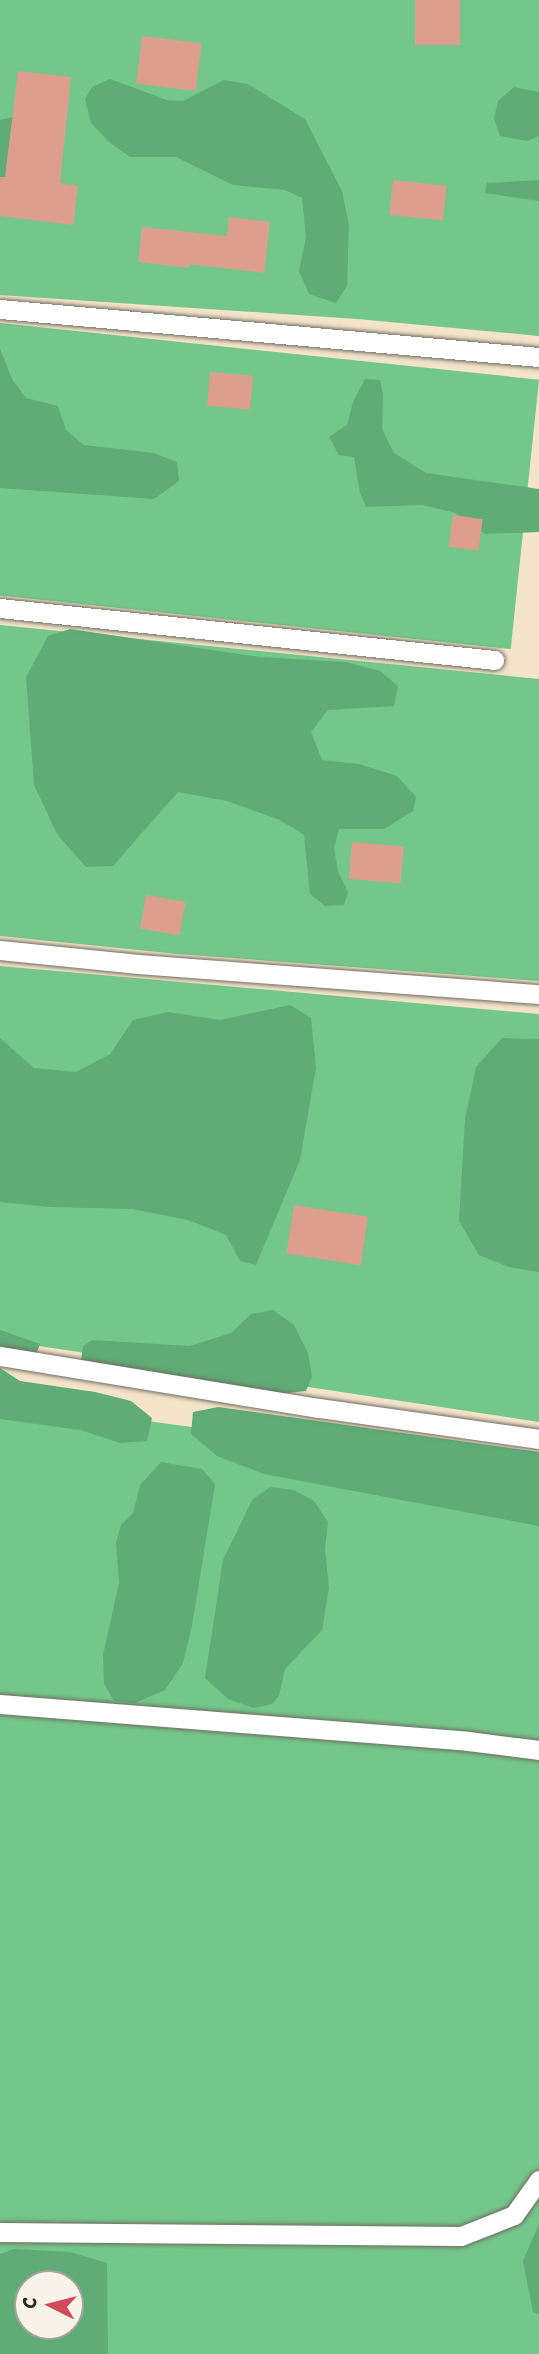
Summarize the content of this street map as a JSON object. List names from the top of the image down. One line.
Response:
{"north":"left"}
